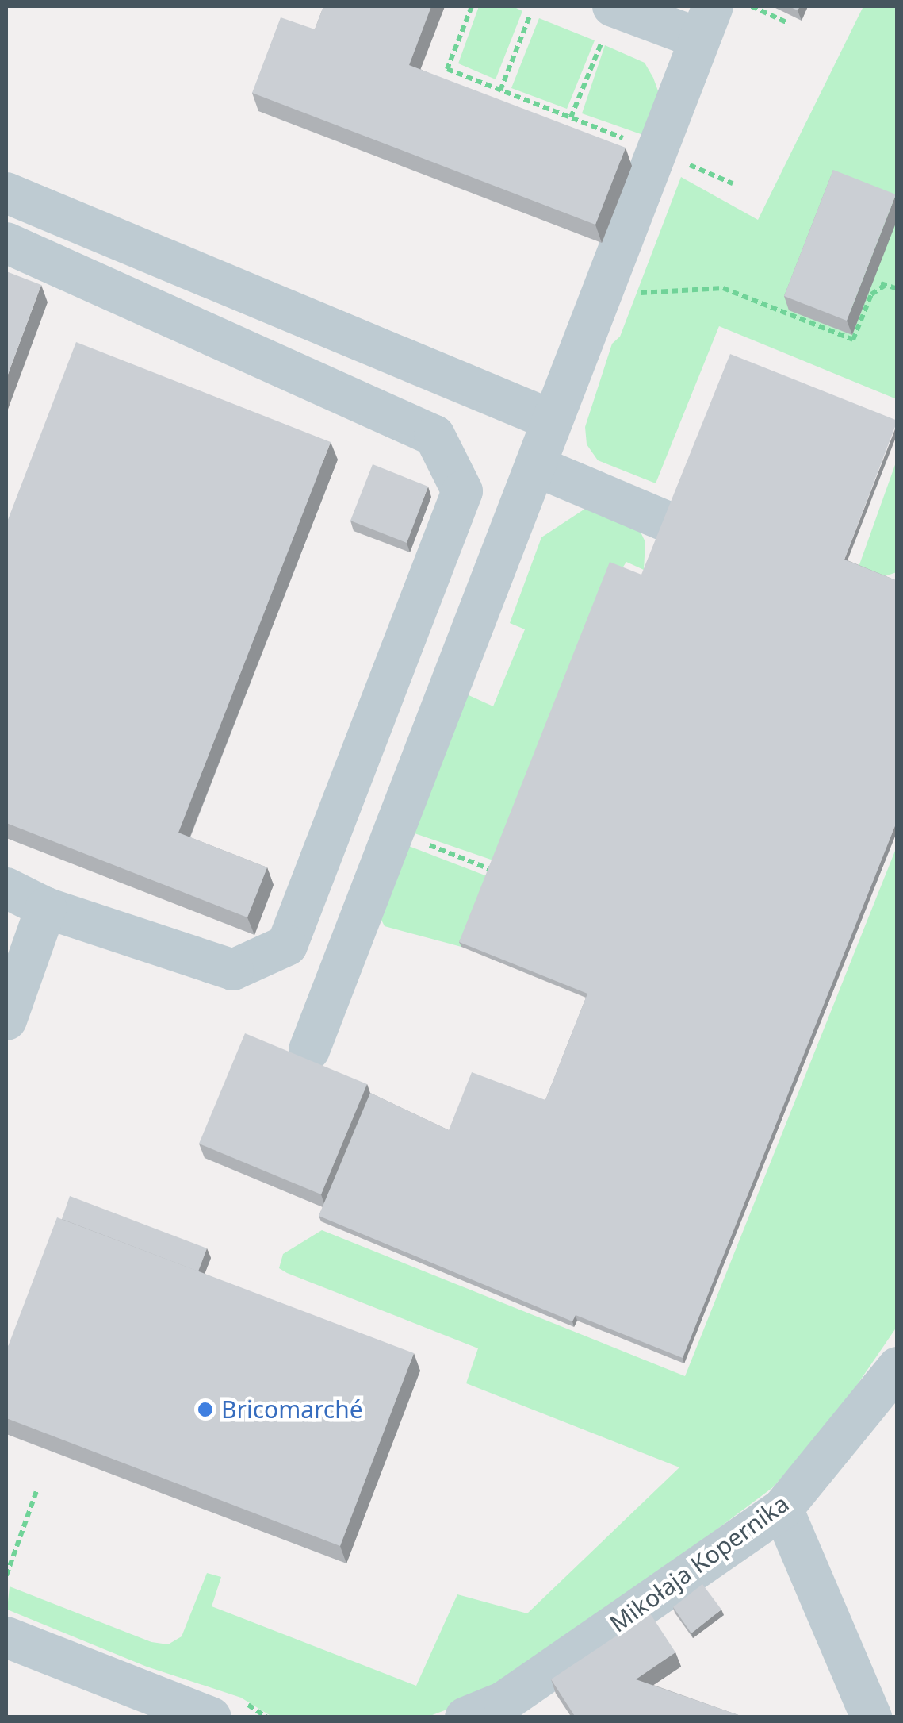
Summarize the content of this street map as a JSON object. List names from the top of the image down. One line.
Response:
{"streets":{"street":["Mikołaja Kopernika"]},"places":["Bricomarché"]}
